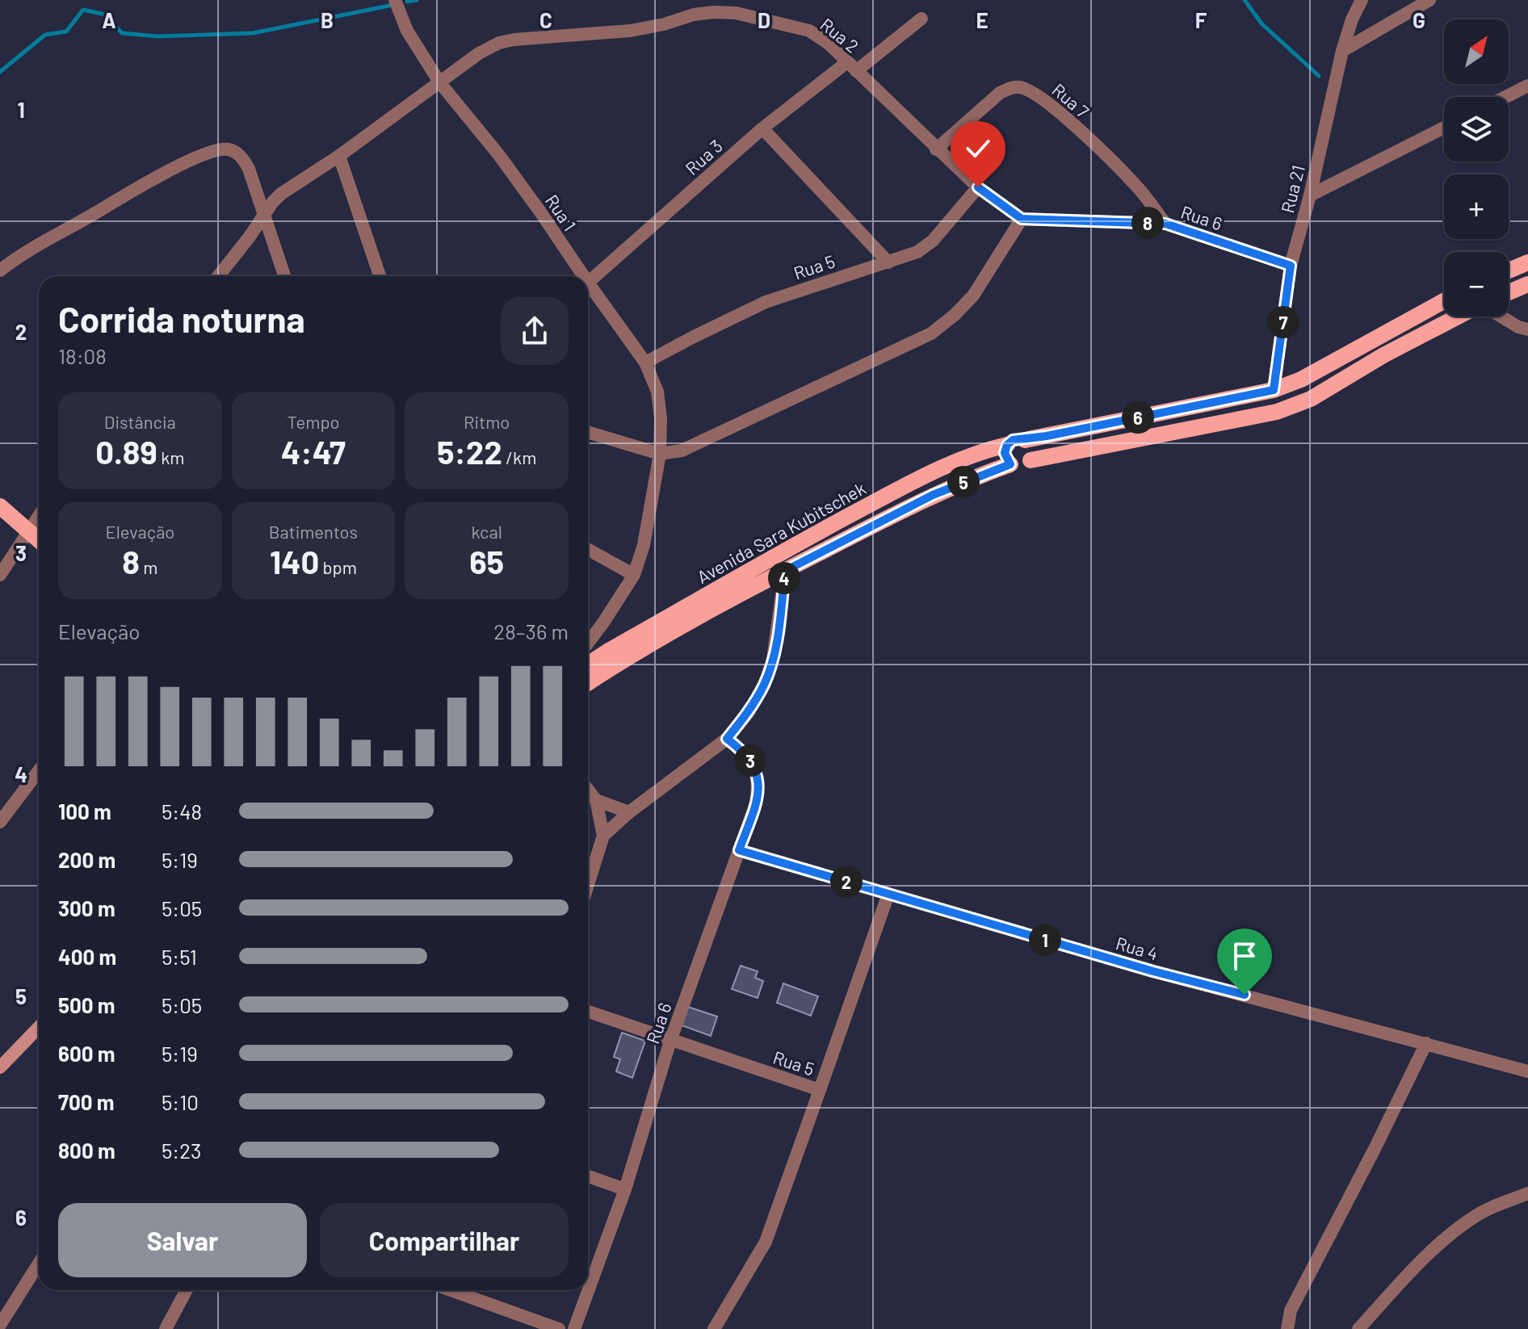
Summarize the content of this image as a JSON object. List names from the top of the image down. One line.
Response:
{"streets":{"main road":["Avenida Sara Kubitschek"],"street":["Rua 2","Rua 7","Rua 3","Rua 21","Rua 1","Rua 6","Rua 5","Rua 4"]},"crossings":[["Rua 2","Rua 7"],["Rua 2","Rua 3"],["Rua 2","Rua 1"],["Rua 2","Rua 6"],["Rua 2","Rua 5"],["Rua 7","Rua 6"],["Rua 3","Rua 1"],["Rua 21","Rua 6"],["Rua 21","Avenida Sara Kubitschek"],["Rua 1","Rua 5"],["Rua 6","Rua 5"],["Rua 6","Rua 4"]],"north":"top right","page":{"map_buttons":["+","−"],"pins":["8","7","6","5","4","3","2","1"],"heading":["Corrida noturna","18:08"],"stats":[["Distância","0.89 km"],["Tempo","4:47"],["Ritmo","5:22 /km"],["Elevação","8 m"],["Batimentos","140 bpm"],["kcal","65"]],"chart":["Elevação","28–36 m"],"list":[{"name":"100 m","note":"5:48"},{"name":"200 m","note":"5:19"},{"name":"300 m","note":"5:05"},{"name":"400 m","note":"5:51"},{"name":"500 m","note":"5:05"},{"name":"600 m","note":"5:19"},{"name":"700 m","note":"5:10"},{"name":"800 m","note":"5:23"}],"buttons":["Salvar","Compartilhar"]},"grid":{"columns":["A","B","C","D","E","F","G"],"rows":["1","2","3","4","5","6"]}}
